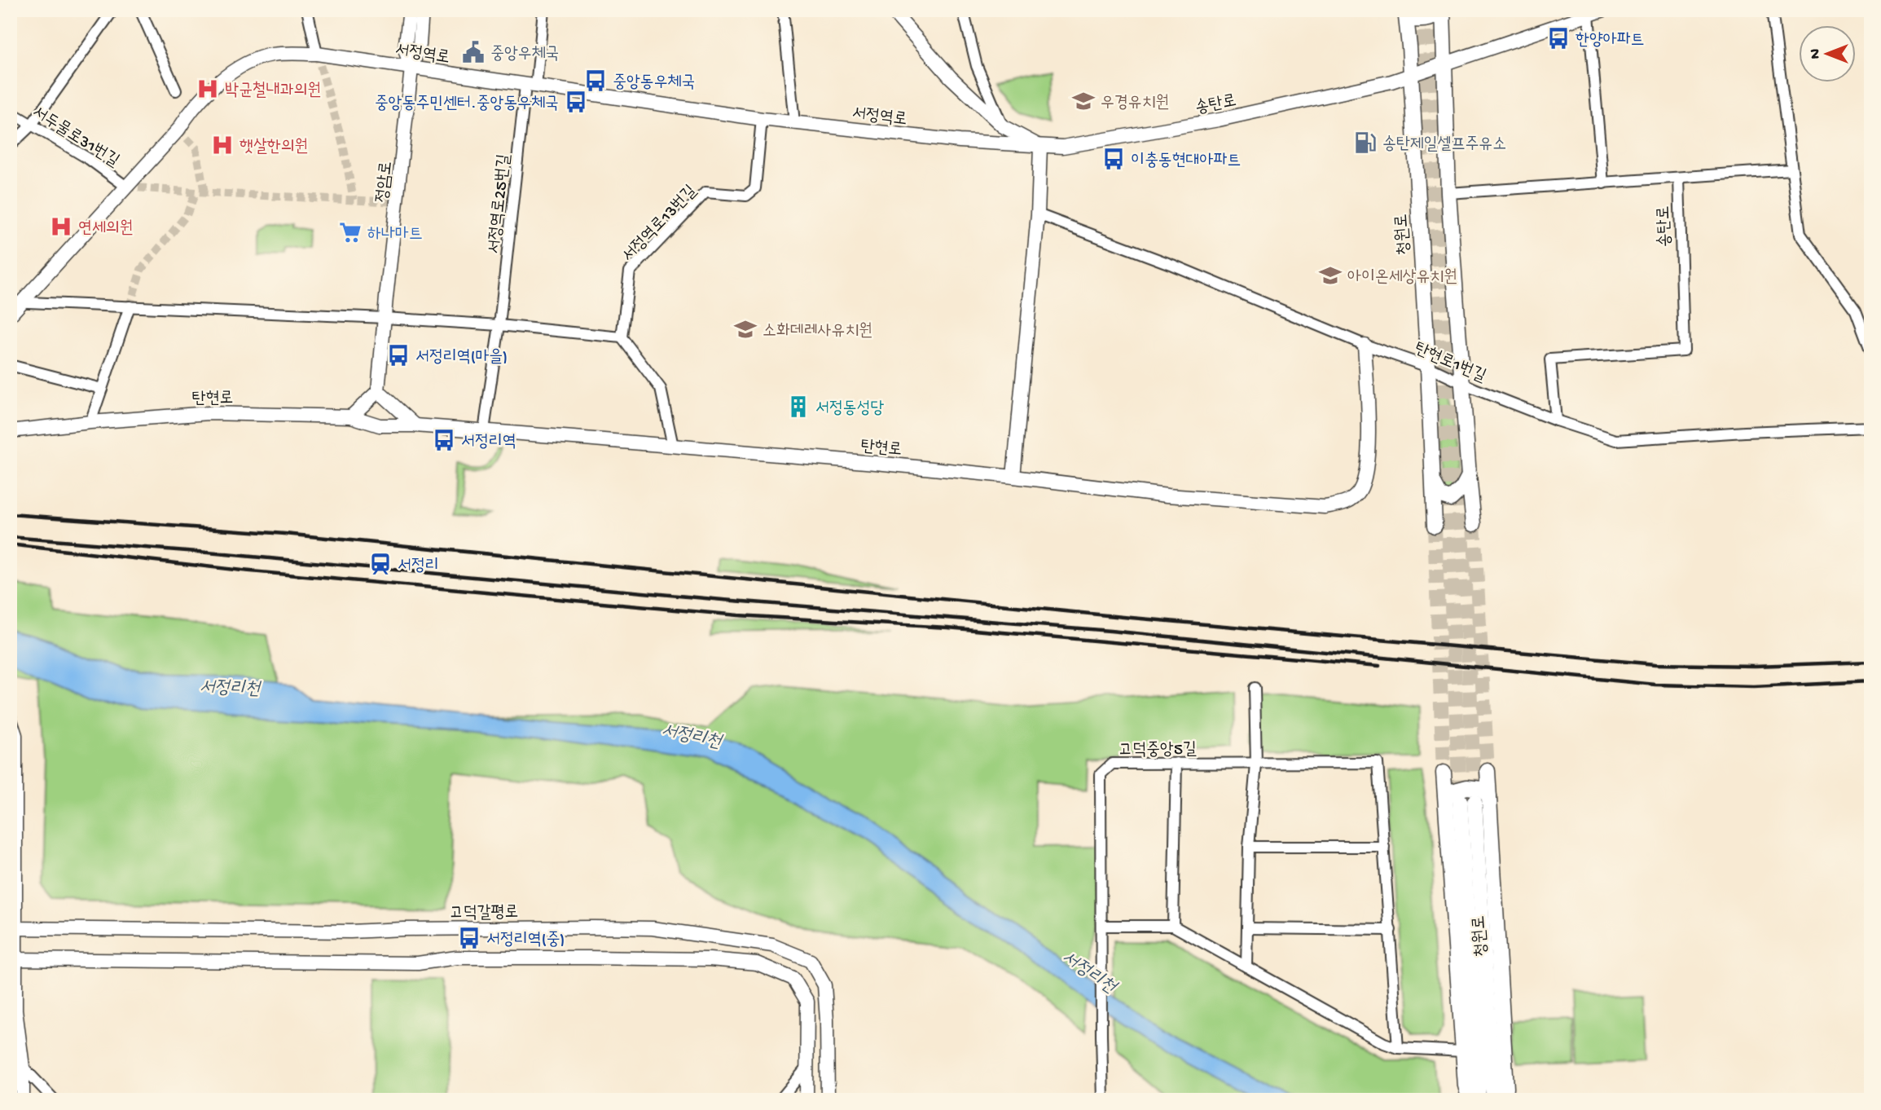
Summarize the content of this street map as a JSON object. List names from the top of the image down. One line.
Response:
{"streets":{"main road":["청원로"],"street":["서정역로","송탄로","서두물로31번길","정암로","서정역로25번길","서정역로13번길","탄현로1번길","탄현로","고덕중앙5길","고덕갈평로"]},"crossings":[["서정역로","송탄로"],["서정역로","서두물로31번길"],["서정역로","정암로"],["서정역로","서정역로25번길"],["서정역로","서정역로13번길"],["송탄로","청원로"],["송탄로","탄현로1번길"],["서정역로25번길","탄현로"],["청원로","탄현로1번길"],["탄현로1번길","탄현로"]],"water":["서정리천"],"places":{"bus stop":["한양아파트","중앙동우체국","중앙동주민센터.중앙동우체국","이충동현대아파트","서정리역(마을)","서정리역","서정리역(중)"],"public building":["중앙우체국"],"hospital":["박균철내과의원","햇살한의원","연세의원"],"school or university":["우경유치원","아이온세상유치원","소화데레사유치원"],"fuel station":["송탄제일셀프주유소"],"supermarket":["하나마트"],"building":["서정동성당"],"station":["서정리"]},"north":"left"}
